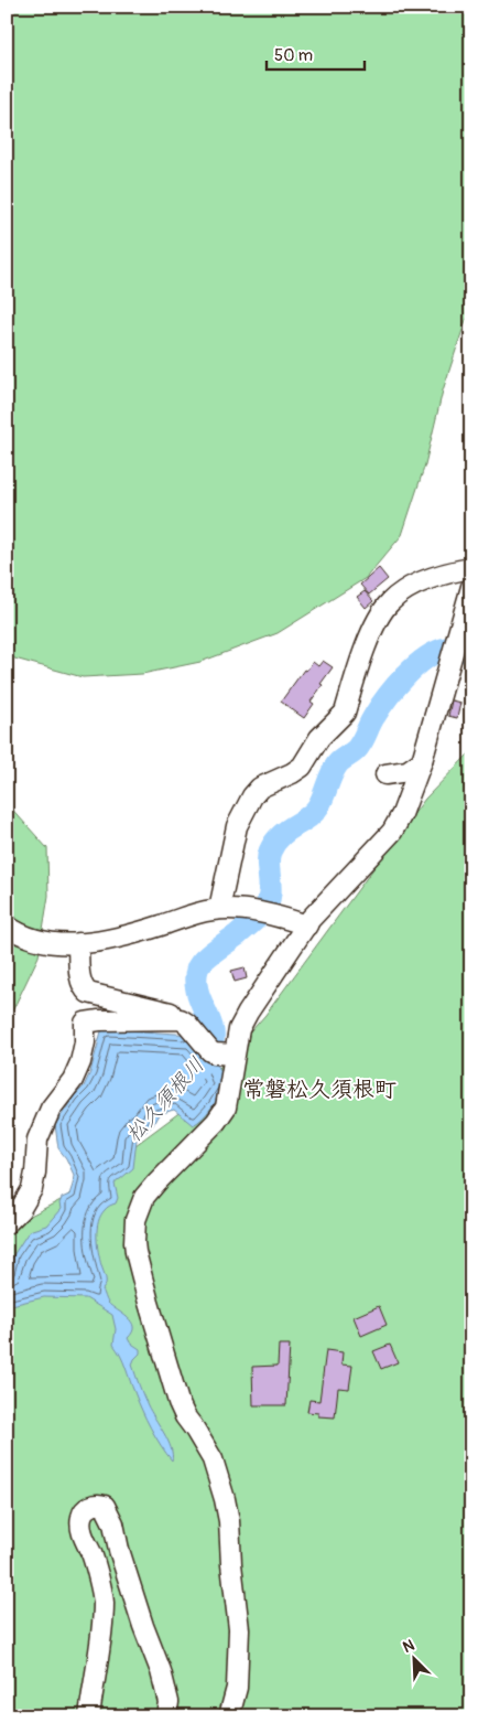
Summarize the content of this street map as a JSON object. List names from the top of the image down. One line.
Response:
{"districts":["常磐松久須根町"],"water":["松久須根川"],"scale_bar":"50 m","north":"top left"}
